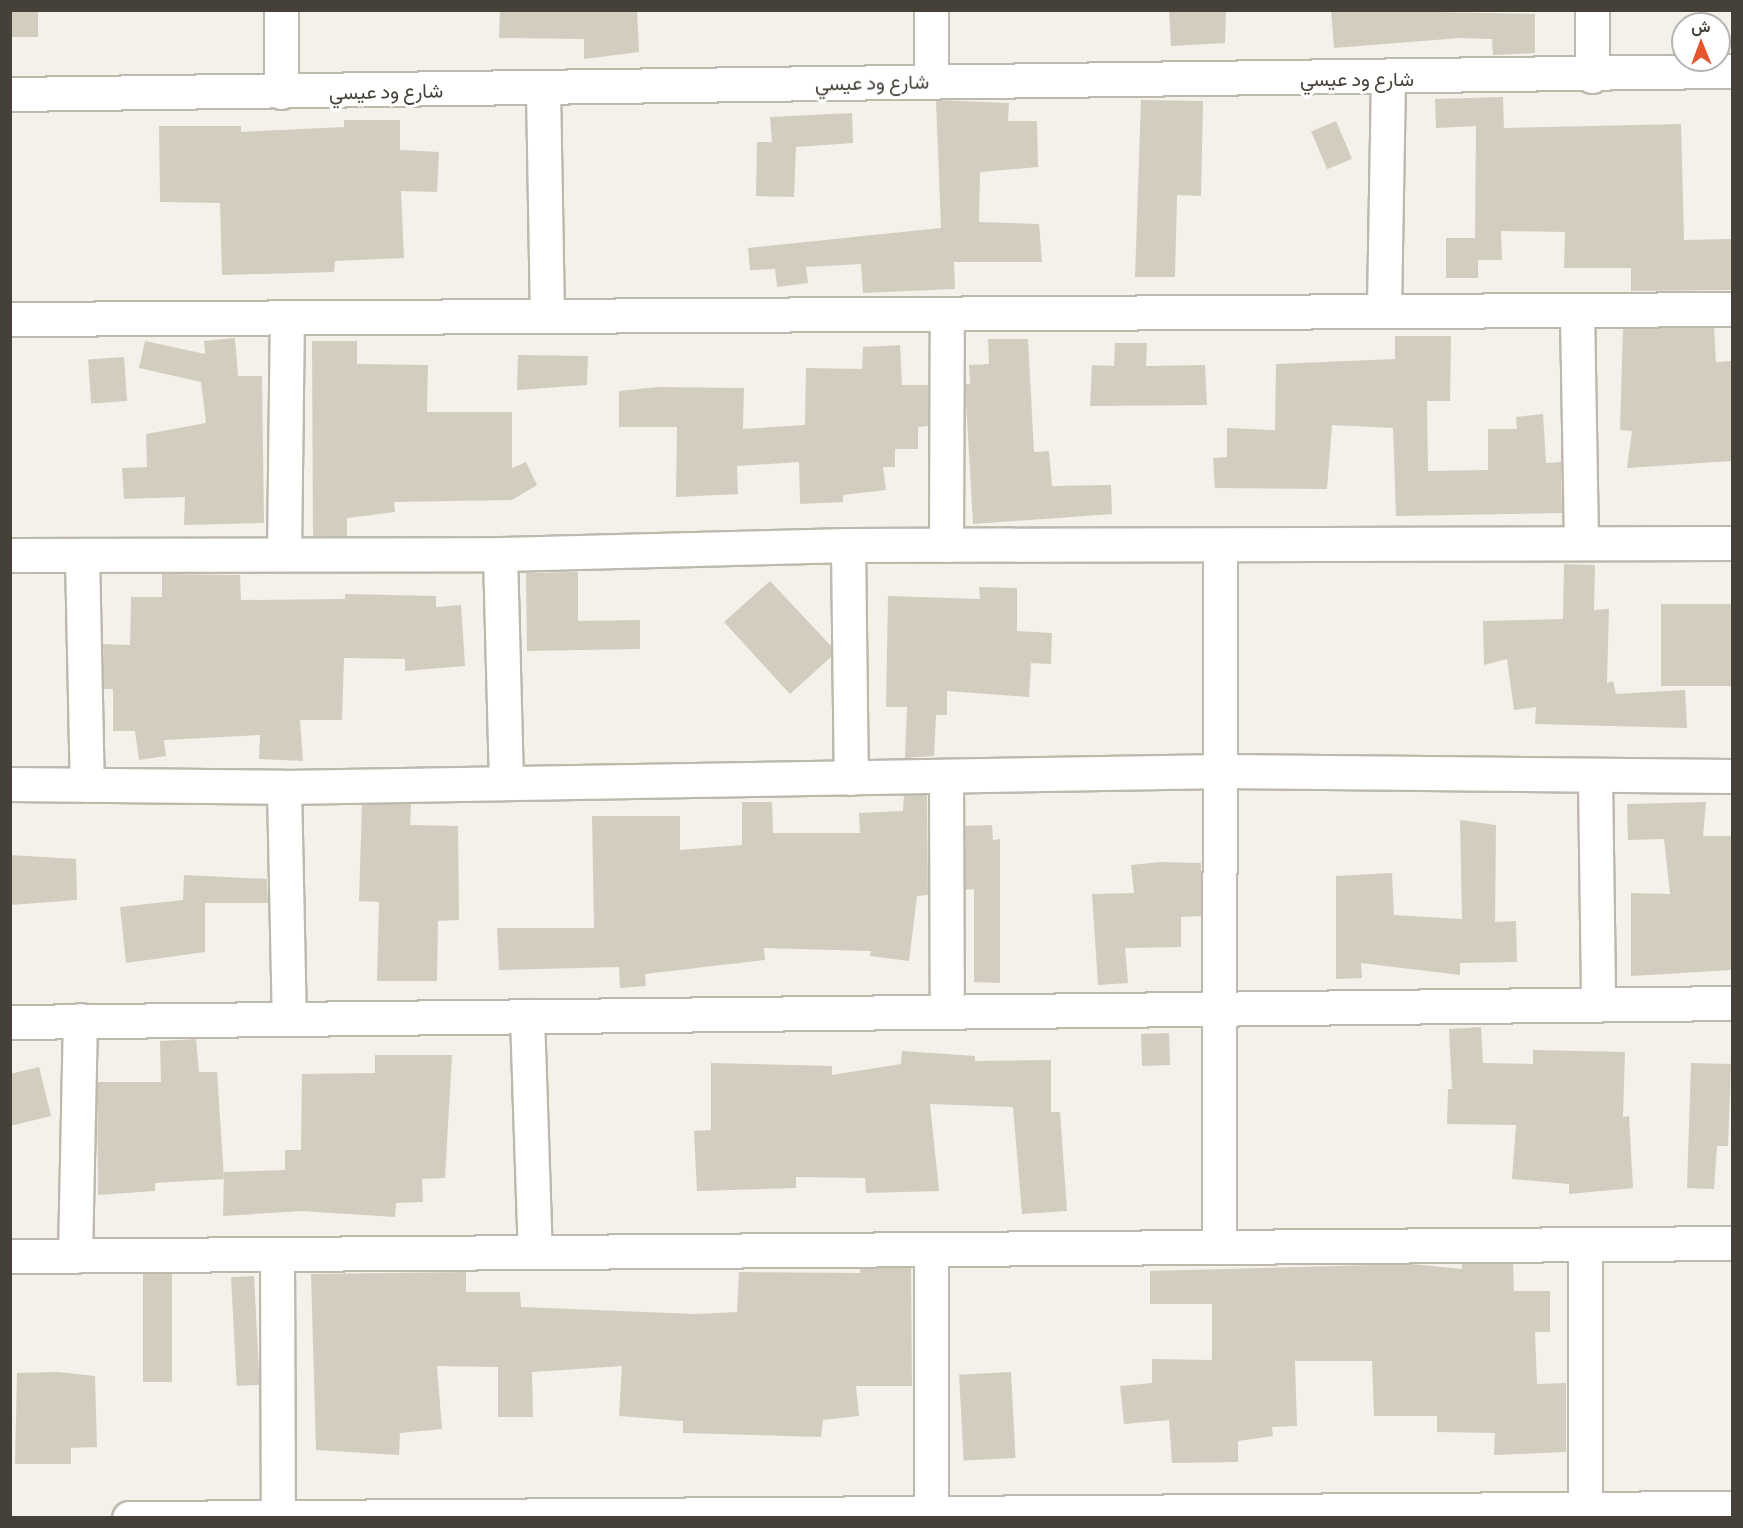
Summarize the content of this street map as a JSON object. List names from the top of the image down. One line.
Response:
{"streets":{"street":["شارع ود عيسي"]},"north":"top"}
